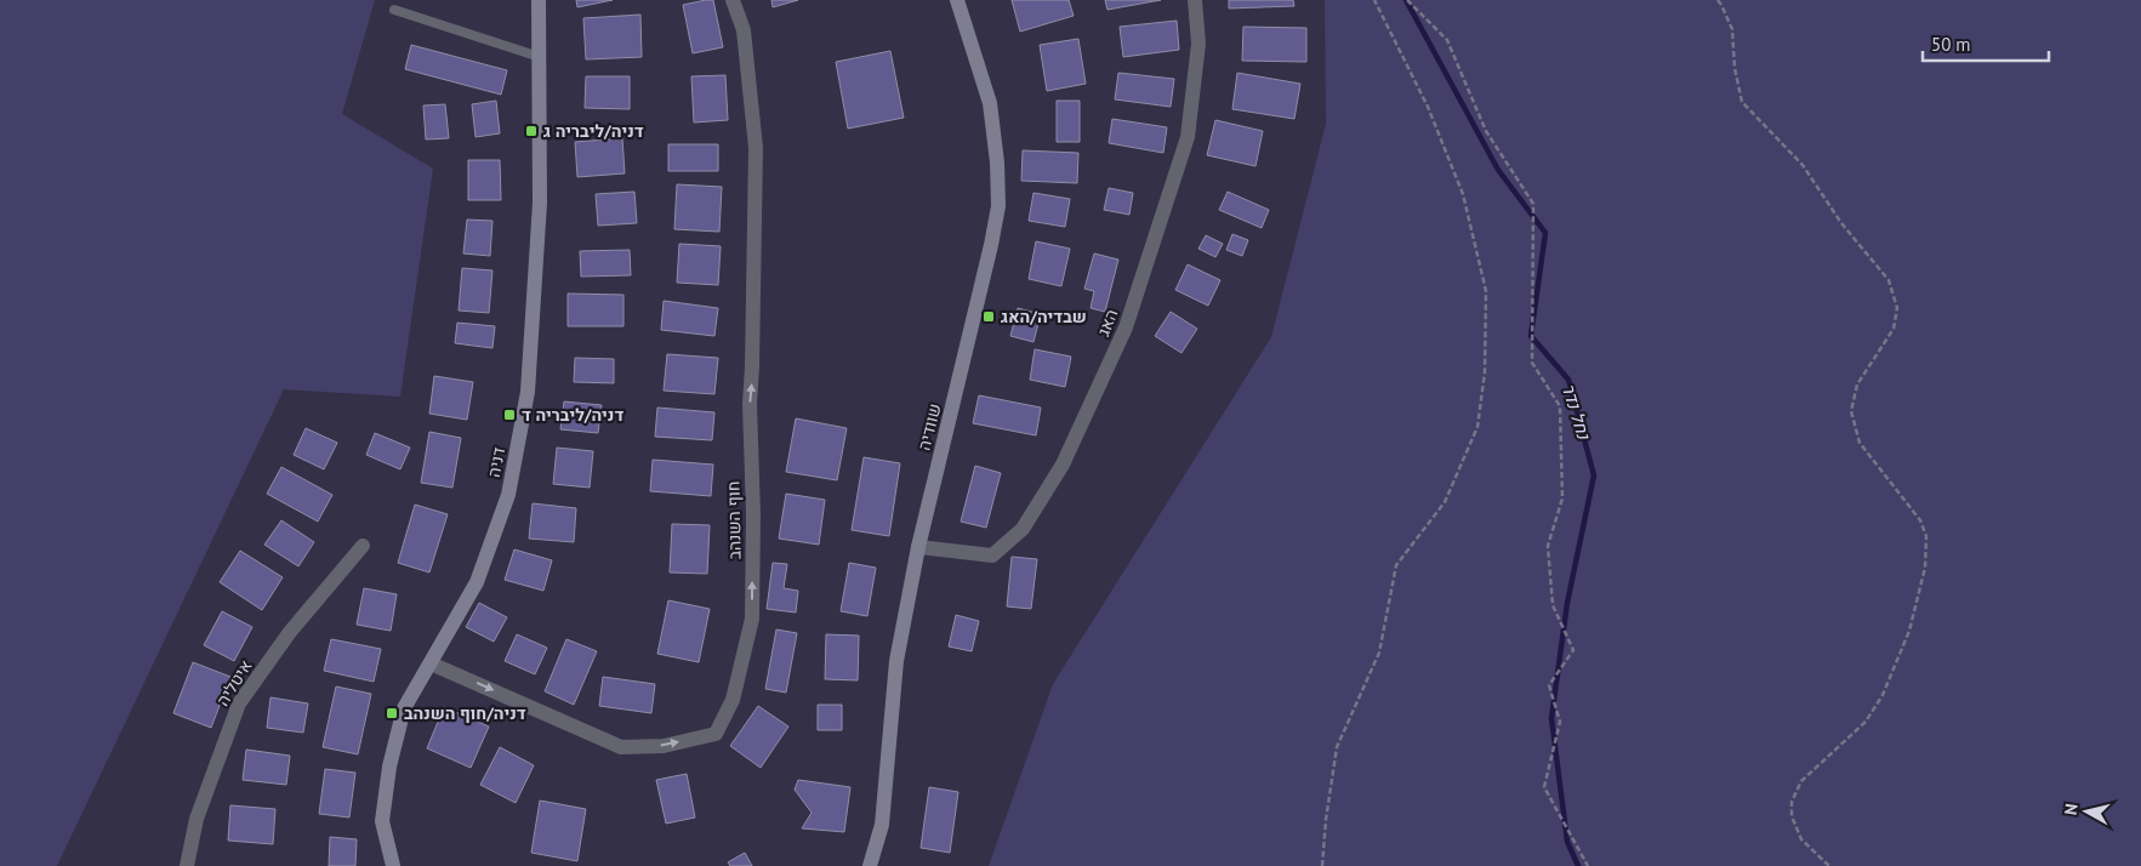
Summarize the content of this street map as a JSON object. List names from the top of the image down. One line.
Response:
{"streets":{"street":["האג","שוודיה","דניה","חוף השנהב","איטליה"]},"crossings":[["האג","שוודיה"],["דניה","חוף השנהב"]],"water":["נחל נדר"],"places":{"transit":["דניה/ליבריה ג","שבדיה/האג","דניה/ליבריה ד","דניה/חוף השנהב"]},"scale_bar":"50 m","north":"left"}
